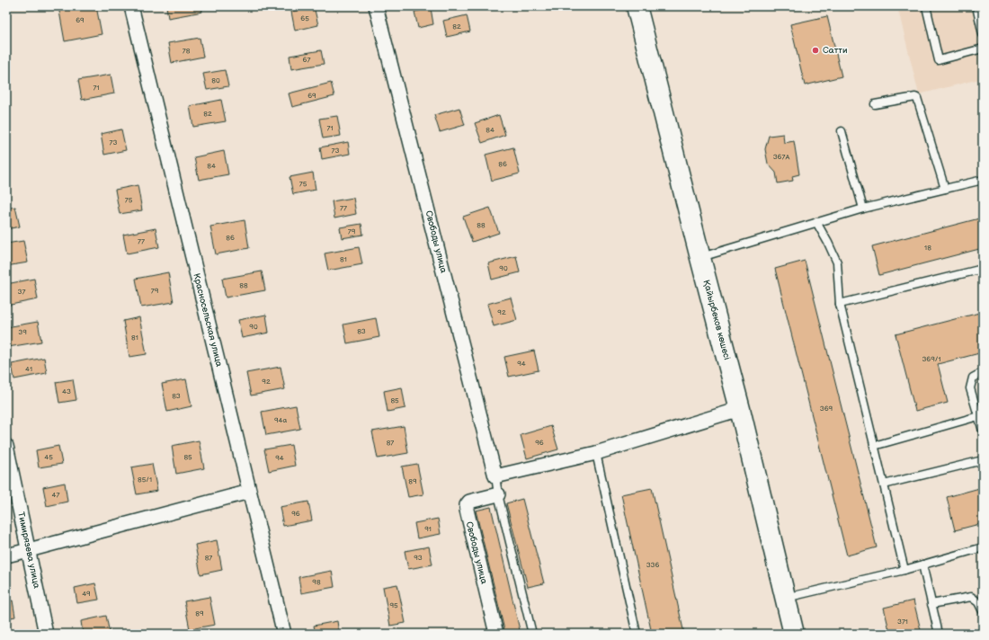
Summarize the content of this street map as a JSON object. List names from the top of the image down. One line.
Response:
{"streets":{"main road":["Қайырбеков көшесі"],"street":["Свободы улица","Красносельская улица","Тимирязева улица"]},"places":["Сатти"],"house_numbers":["65","69","82","78","67","80","71","69","82","71","84","73","73","367А","86","84","75","75","77","88","79","86","77","18","81","90","88","79","37","92","90","83","39","81","369/1","94","41","92","43","83","85","369","94а","87","96","45","85","94","85/1","89","47","96","91","87","93","336","98","49","95","89","371"]}
